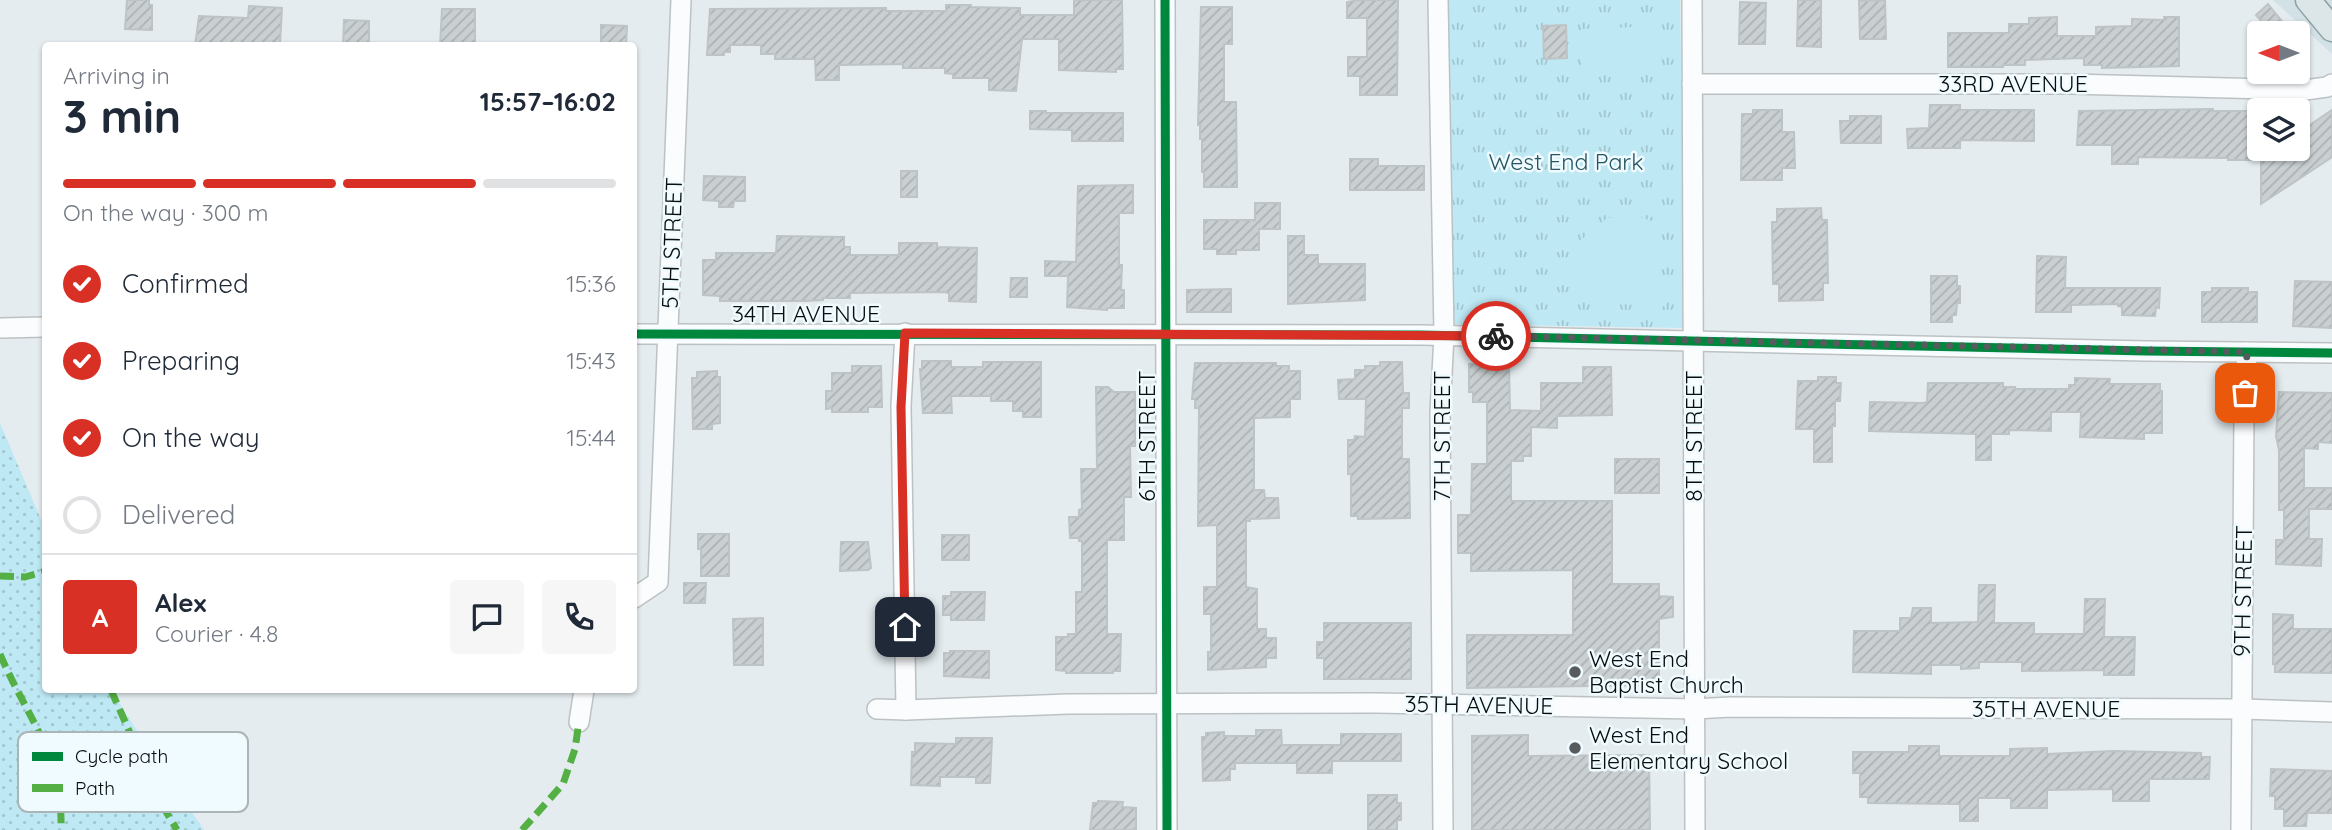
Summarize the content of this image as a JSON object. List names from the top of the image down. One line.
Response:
{"streets":{"street":["33RD AVENUE","5TH STREET","34TH AVENUE","6TH STREET","7TH STREET","8TH STREET","9TH STREET","35TH AVENUE"]},"crossings":[["33RD AVENUE","8TH STREET"],["5TH STREET","34TH AVENUE"],["34TH AVENUE","6TH STREET"],["34TH AVENUE","7TH STREET"],["34TH AVENUE","8TH STREET"],["34TH AVENUE","9TH STREET"],["6TH STREET","35TH AVENUE"],["7TH STREET","35TH AVENUE"],["8TH STREET","35TH AVENUE"],["9TH STREET","35TH AVENUE"]],"parks":["West End Park"],"places":["West End Baptist Church","West End Elementary School"],"legend":["Cycle path","Path"],"north":"left","page":{"heading":["3 min","Arriving in","15:57–16:02"],"panel":["Alex","Courier · 4.8"],"bar":"On the way · 300 m","list":[["Confirmed","15:36"],["Preparing","15:43"],["On the way","15:44"],"Delivered"],"round":"A"}}
